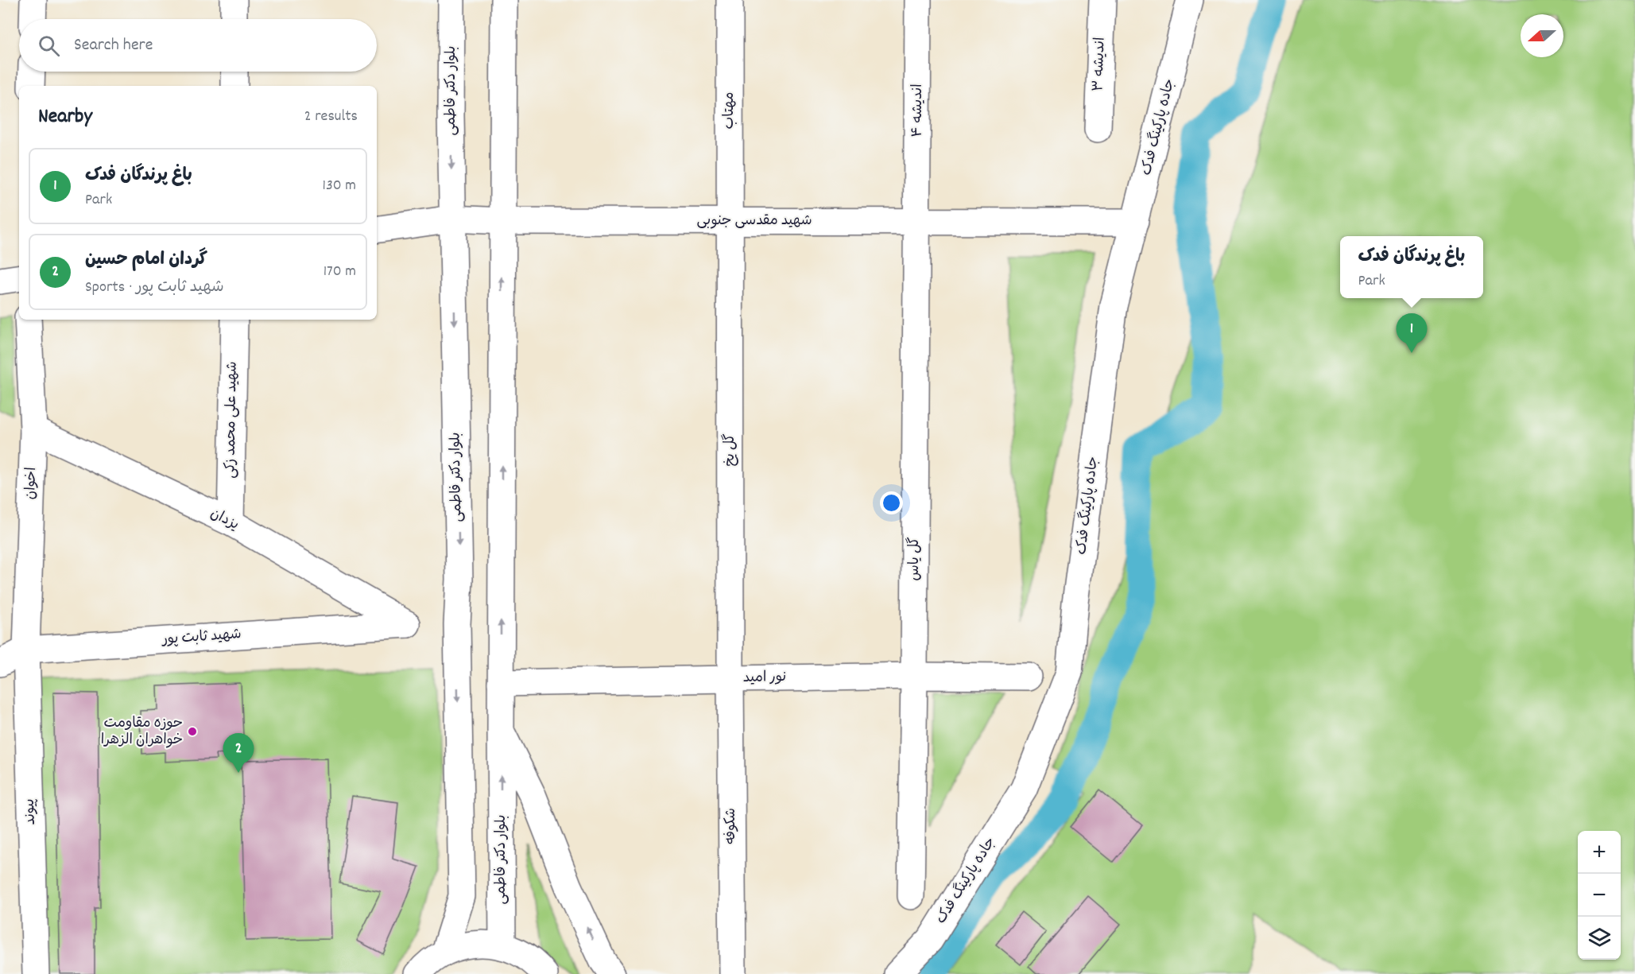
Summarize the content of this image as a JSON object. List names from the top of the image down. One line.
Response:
{"streets":{"street":["اندیشه ۳","بلوار دکتر فاطمی","مهتاب","اندیشه ۴","جاده پارکینگ فدک","شهید مقدسی جنوبی","شهید علی محمد زکی","گل یخ","اخوان","یزدان","گل یاس","شهید ثابت پور","نور امید","پیوند","شکوفه"]},"crossings":[["بلوار دکتر فاطمی","شهید مقدسی جنوبی"],["بلوار دکتر فاطمی","نور امید"],["مهتاب","شهید مقدسی جنوبی"],["مهتاب","گل یخ"],["اندیشه ۴","شهید مقدسی جنوبی"],["اندیشه ۴","گل یاس"],["جاده پارکینگ فدک","شهید مقدسی جنوبی"],["شهید مقدسی جنوبی","گل یخ"],["شهید مقدسی جنوبی","گل یاس"],["شهید علی محمد زکی","یزدان"],["گل یخ","نور امید"],["گل یخ","شکوفه"],["اخوان","یزدان"],["اخوان","شهید ثابت پور"],["اخوان","پیوند"],["یزدان","شهید ثابت پور"],["گل یاس","نور امید"],["شهید ثابت پور","پیوند"],["نور امید","شکوفه"]],"places":["حوزه مقاومت خواهران الزهرا"],"north":"left","page":{"search":"Search here","heading":["Nearby","2 results"],"list":[{"mark":"1","name":"باغ پرندگان فدک","note":"Park","value":"130 m"},{"mark":"2","name":"گردان امام حسین","note":"Sports · شهید ثابت پور","value":"170 m"}],"popup":["باغ پرندگان فدک","Park"],"pins":["1","2"],"map_buttons":["+","−"]}}
